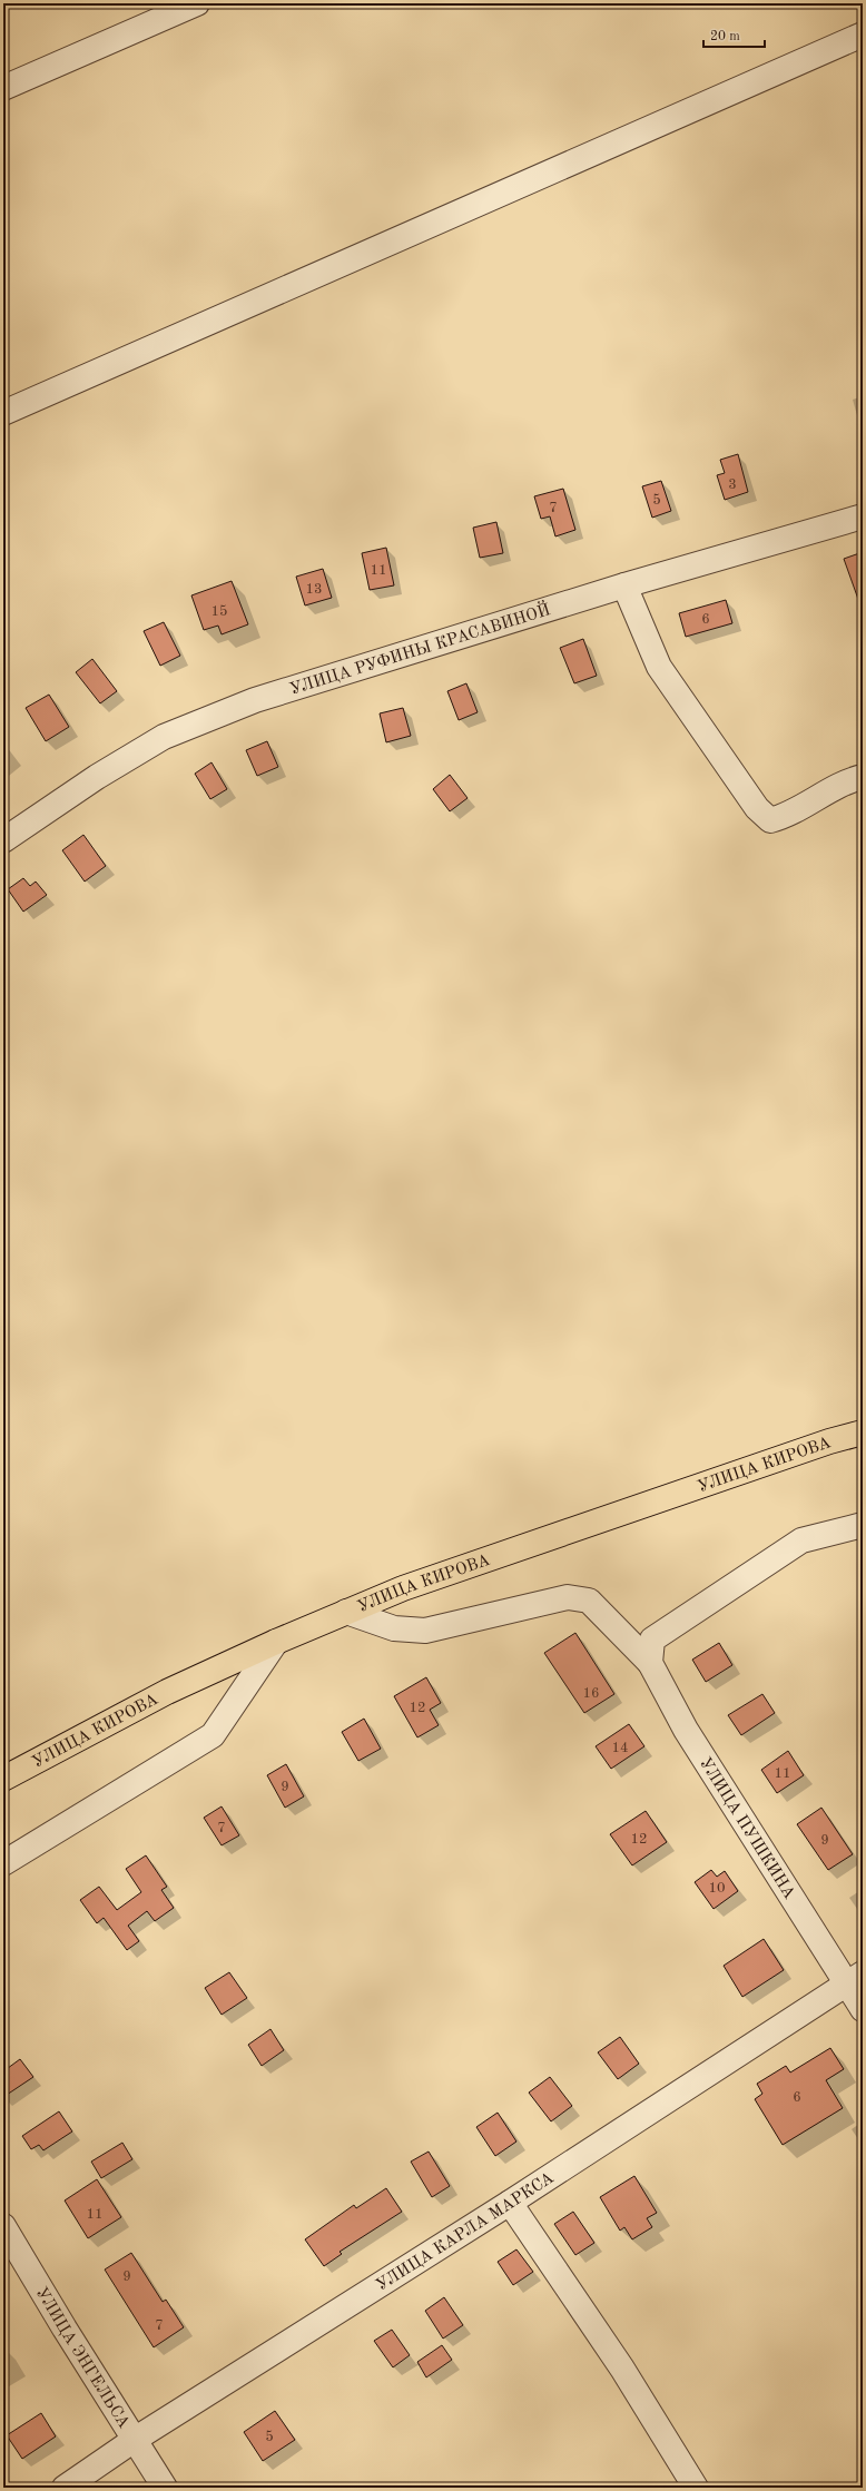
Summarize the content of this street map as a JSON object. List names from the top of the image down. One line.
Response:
{"streets":{"main road":["УЛИЦА КИРОВА"],"street":["УЛИЦА РУФИНЫ КРАСАВИНОЙ","УЛИЦА ПУШКИНА","УЛИЦА КАРЛА МАРКСА","УЛИЦА ЭНГЕЛЬСА"]},"crossings":[["УЛИЦА КИРОВА","УЛИЦА ПУШКИНА"],["УЛИЦА ПУШКИНА","УЛИЦА КАРЛА МАРКСА"],["УЛИЦА КАРЛА МАРКСА","УЛИЦА ЭНГЕЛЬСА"]],"house_numbers":["3","5","7","11","13","15","6","16","12","14","11","9","7","12","9","10","6","11","9","7","5"],"scale_bar":"20 m"}
